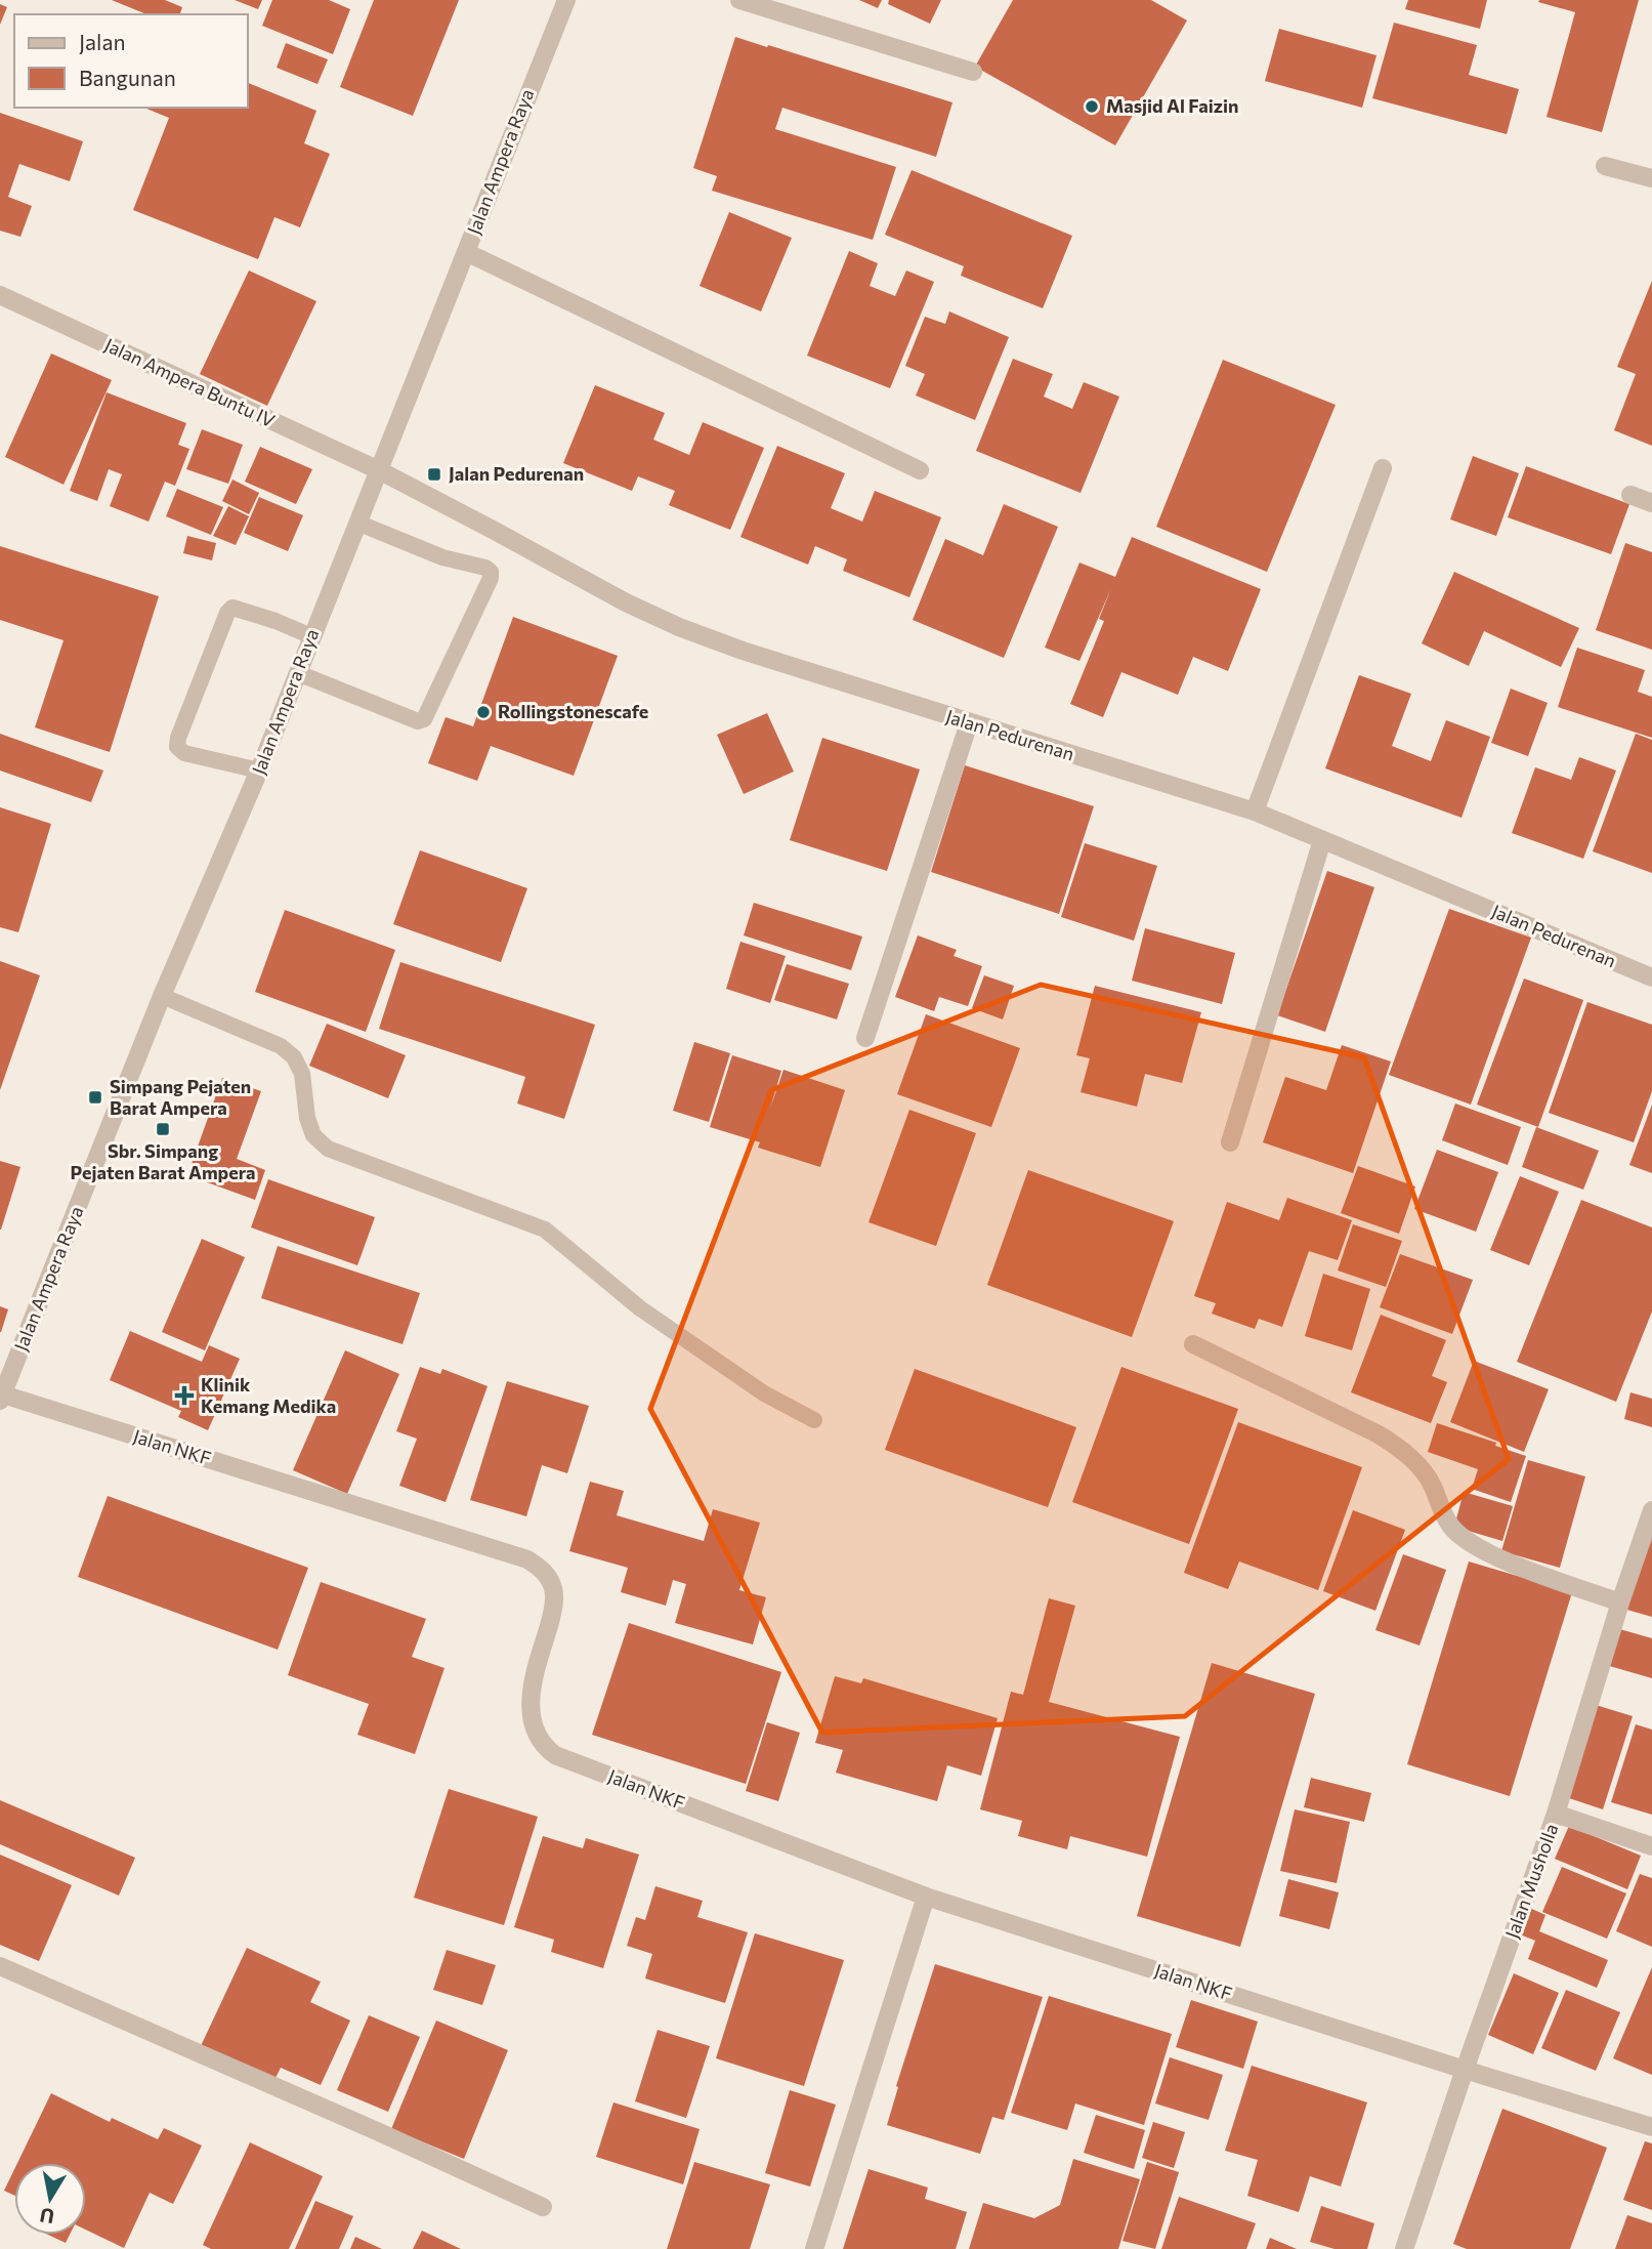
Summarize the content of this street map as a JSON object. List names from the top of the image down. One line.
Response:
{"streets":{"street":["Jalan Ampera Raya","Jalan Ampera Buntu IV","Jalan Pedurenan","Jalan NKF","Jalan Musholla"]},"crossings":[["Jalan Ampera Raya","Jalan Ampera Buntu IV"],["Jalan Ampera Raya","Jalan Pedurenan"],["Jalan Ampera Raya","Jalan NKF"],["Jalan Ampera Buntu IV","Jalan Pedurenan"],["Jalan NKF","Jalan Musholla"]],"places":{"other":["Masjid Al Faizin","Rollingstonescafe"],"transit":["Jalan Pedurenan","Simpang Pejaten Barat Ampera","Sbr. Simpang Pejaten Barat Ampera"],"health":["Klinik Kemang Medika"]},"legend":["Jalan","Bangunan"],"north":"bottom"}
